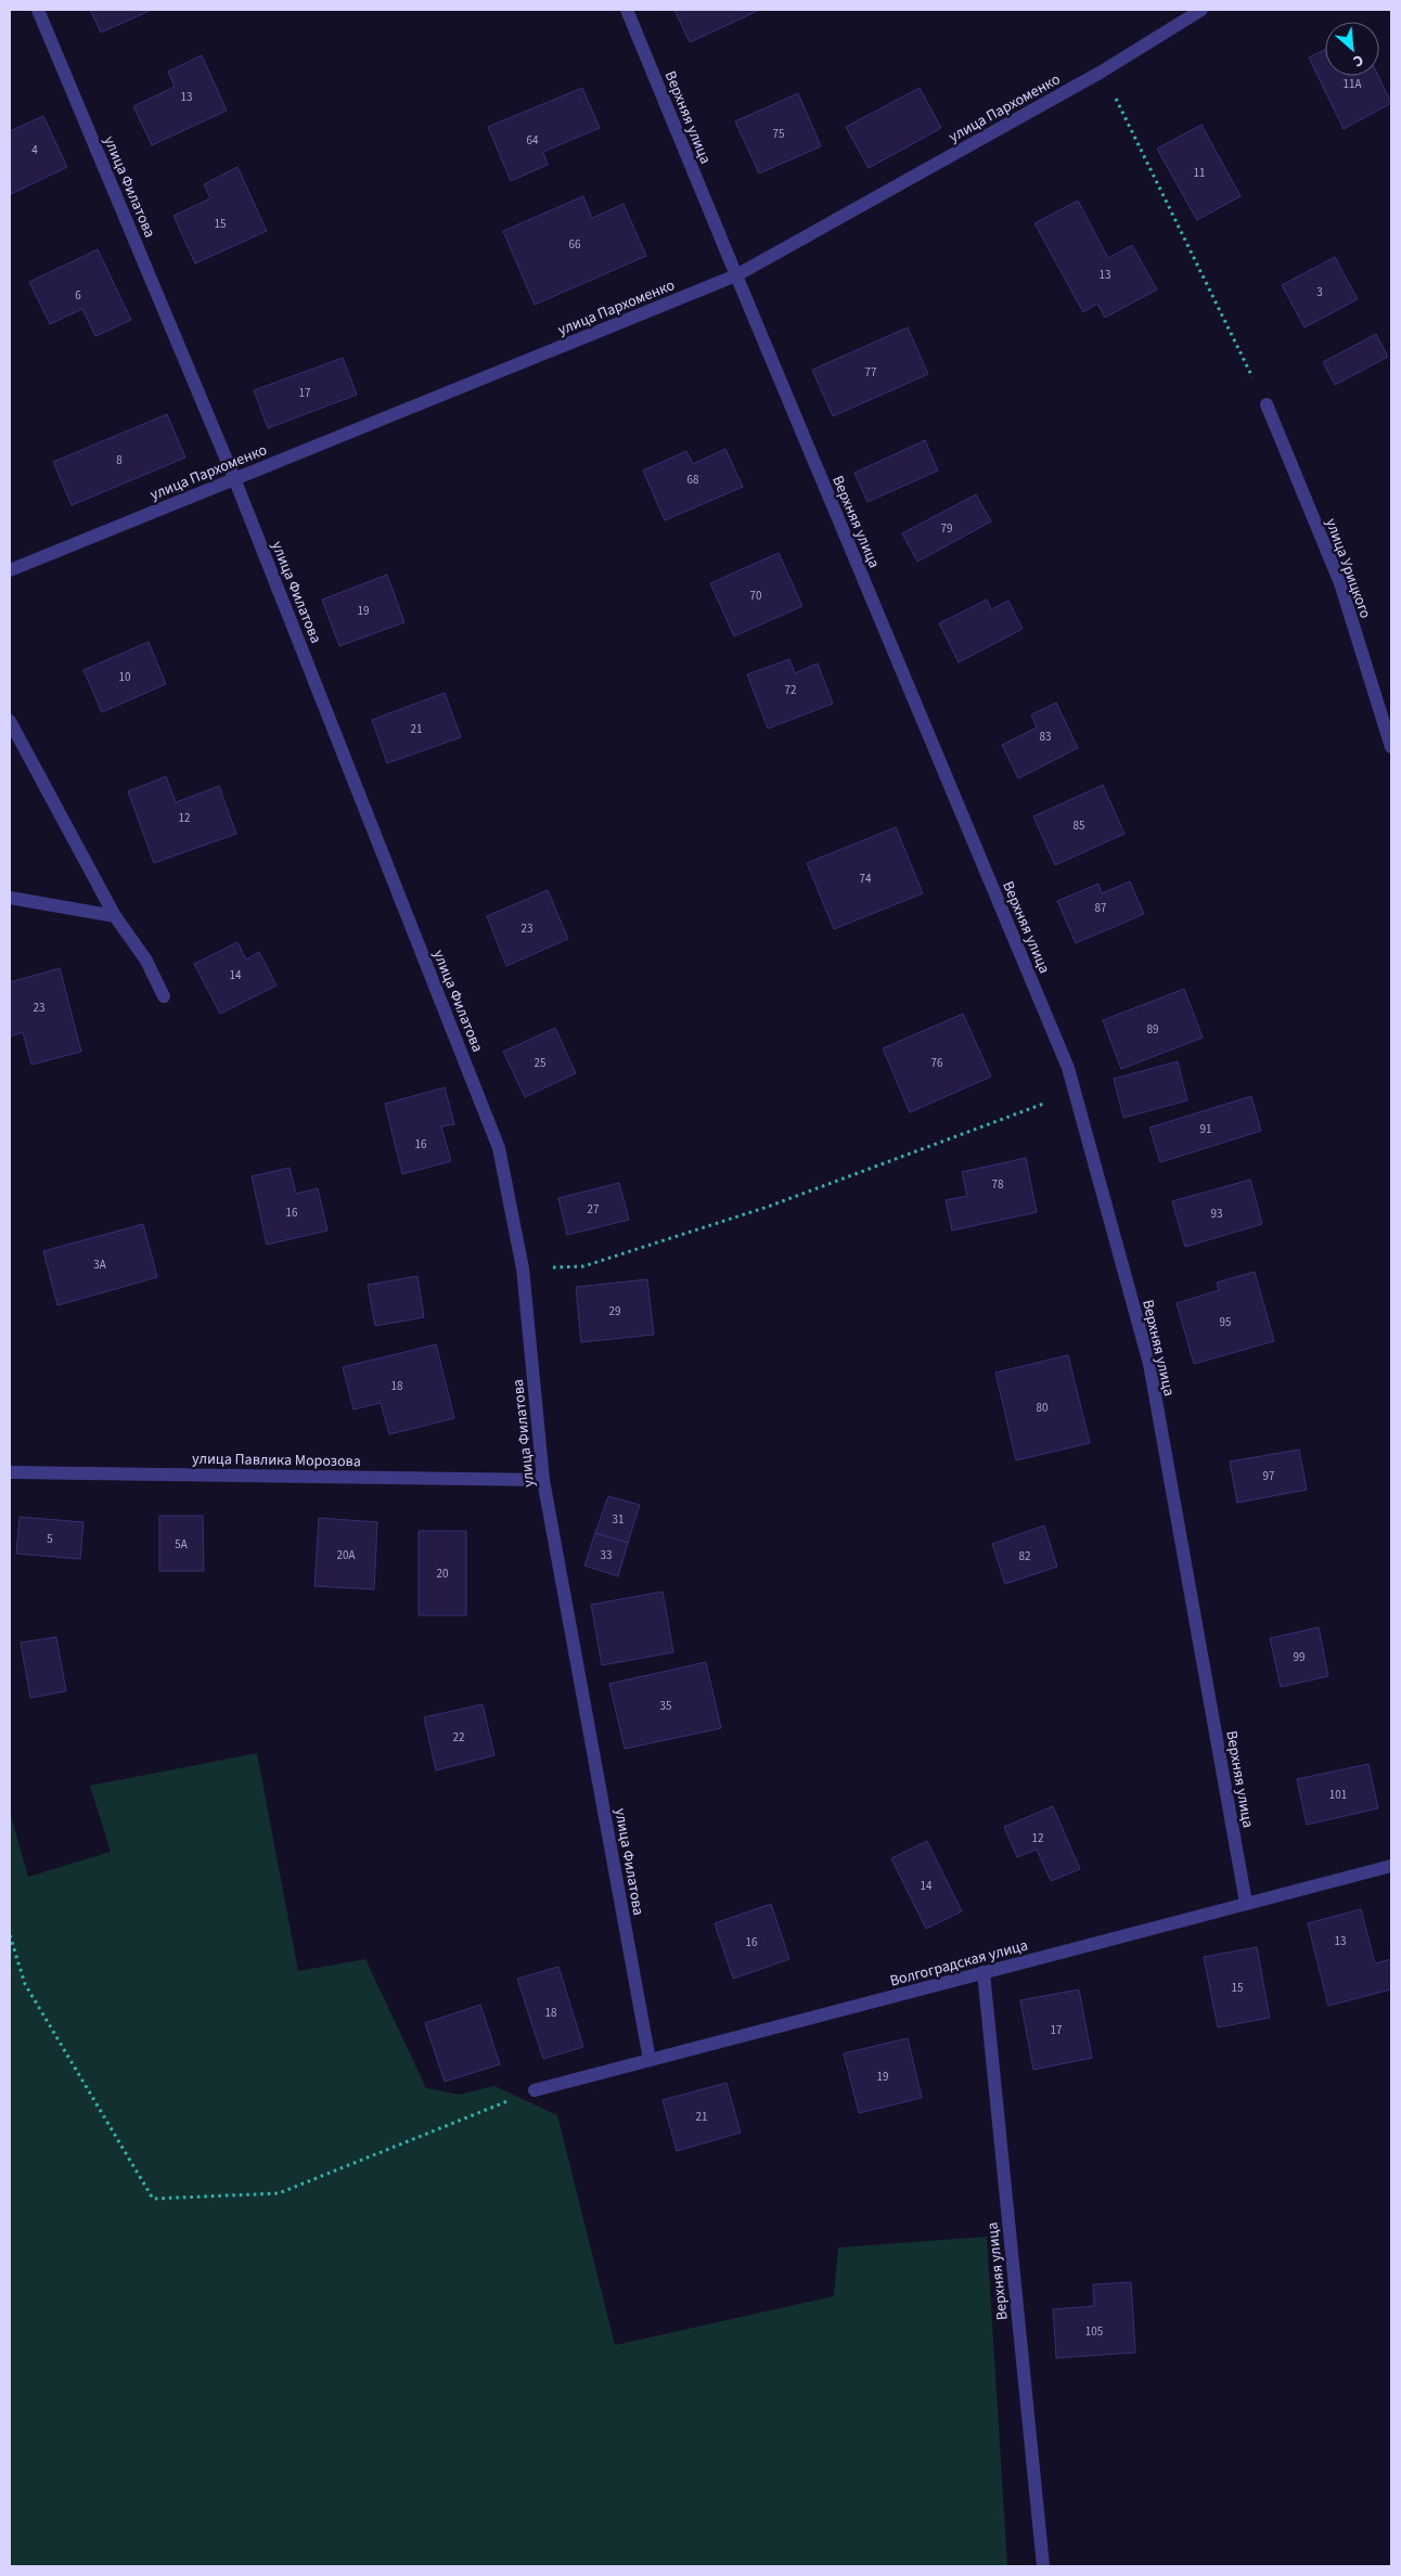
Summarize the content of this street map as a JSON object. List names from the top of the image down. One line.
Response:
{"streets":{"street":["улица Пархоменко","Верхняя улица","улица Филатова","улица Урицкого","улица Павлика Морозова","Волгоградская улица"]},"crossings":[["улица Пархоменко","Верхняя улица"],["улица Пархоменко","улица Филатова"],["Верхняя улица","Волгоградская улица"],["улица Филатова","улица Павлика Морозова"],["улица Филатова","Волгоградская улица"]],"house_numbers":["11А","13","75","64","4","11","15","66","13","3","6","77","17","8","68","79","70","19","10","72","21","83","12","85","74","87","23","14","23","89","25","76","91","16","78","27","16","93","3А","29","95","18","80","97","31","5","5А","20А","33","82","20","99","35","22","101","12","14","13","16","15","18","17","19","21","105"],"north":"bottom right"}
